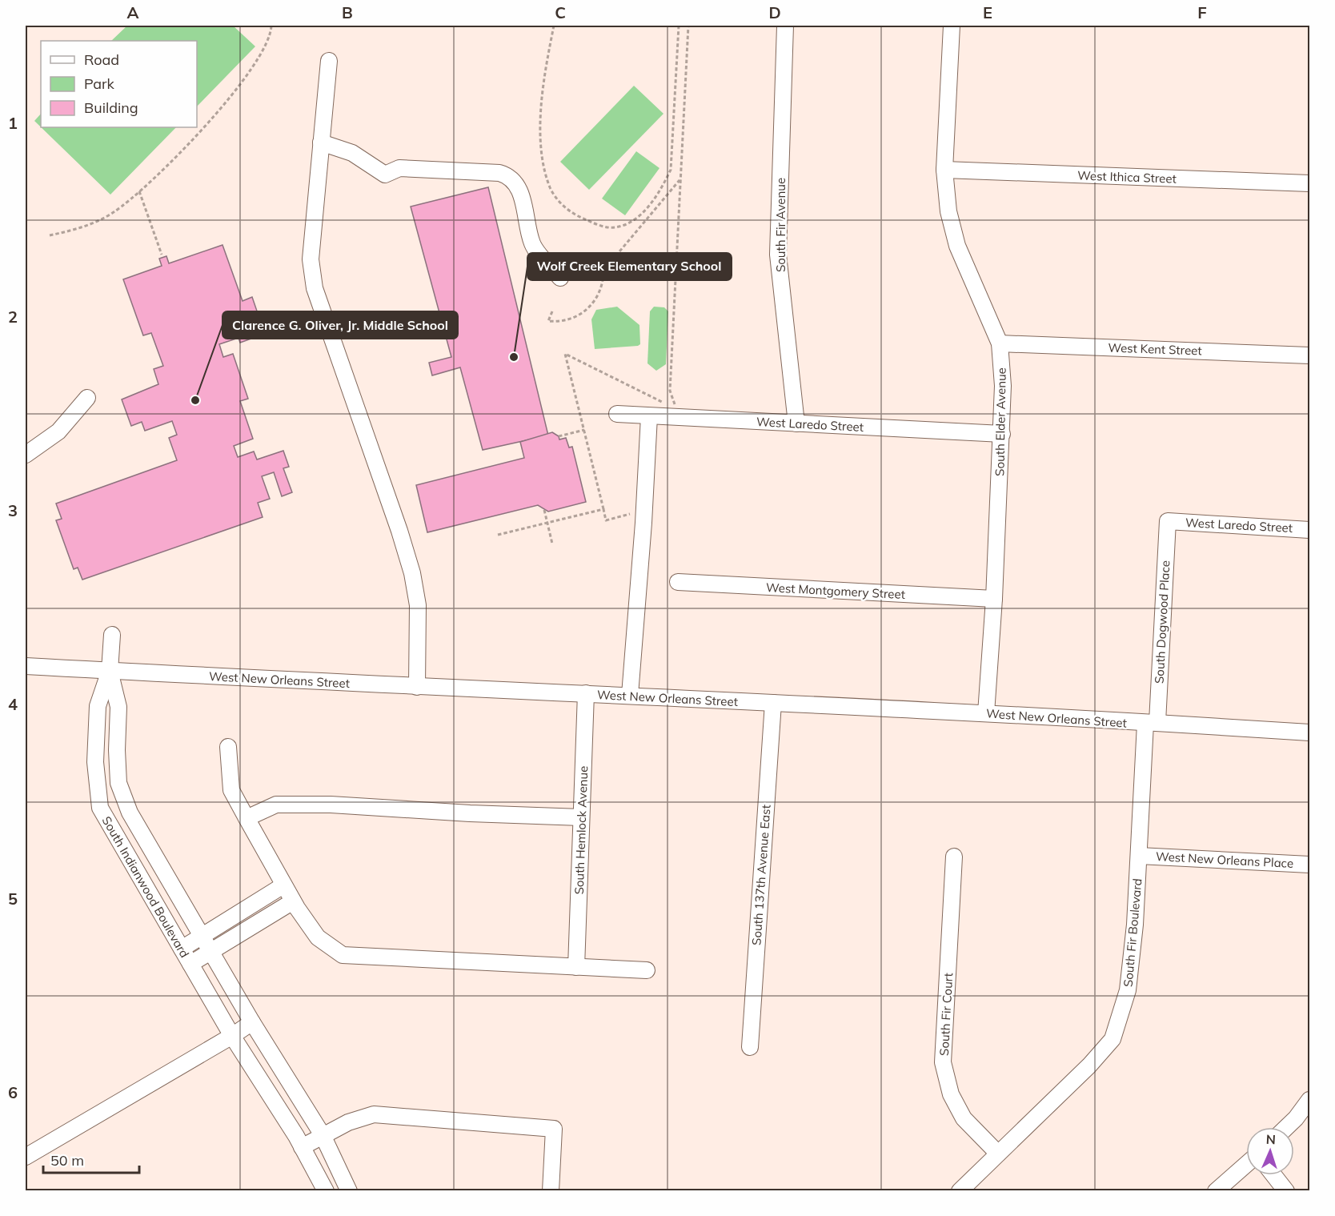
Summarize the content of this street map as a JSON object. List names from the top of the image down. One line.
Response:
{"streets":{"street":["West Ithica Street","South Fir Avenue","West Kent Street","South Elder Avenue","West Laredo Street","West Montgomery Street","South Dogwood Place","West New Orleans Street","South Hemlock Avenue","West New Orleans Place","South 137th Avenue East","South Indianwood Boulevard","South Fir Boulevard","South Fir Court"]},"crossings":[["West Ithica Street","South Elder Avenue"],["South Fir Avenue","West Laredo Street"],["West Kent Street","South Elder Avenue"],["South Elder Avenue","West Laredo Street"],["South Elder Avenue","West Montgomery Street"],["South Elder Avenue","West New Orleans Street"],["West Laredo Street","South Dogwood Place"],["South Dogwood Place","West New Orleans Street"],["South Dogwood Place","South Fir Boulevard"],["West New Orleans Street","South Hemlock Avenue"],["West New Orleans Street","South 137th Avenue East"],["West New Orleans Street","South Indianwood Boulevard"],["West New Orleans Street","South Fir Boulevard"],["West New Orleans Place","South Fir Boulevard"],["South Fir Boulevard","South Fir Court"]],"places":["Wolf Creek Elementary School","Clarence G. Oliver, Jr. Middle School"],"legend":["Road","Park","Building"],"scale_bar":"50 m","north":"top","grid":{"columns":["A","B","C","D","E","F"],"rows":["1","2","3","4","5","6"]}}
